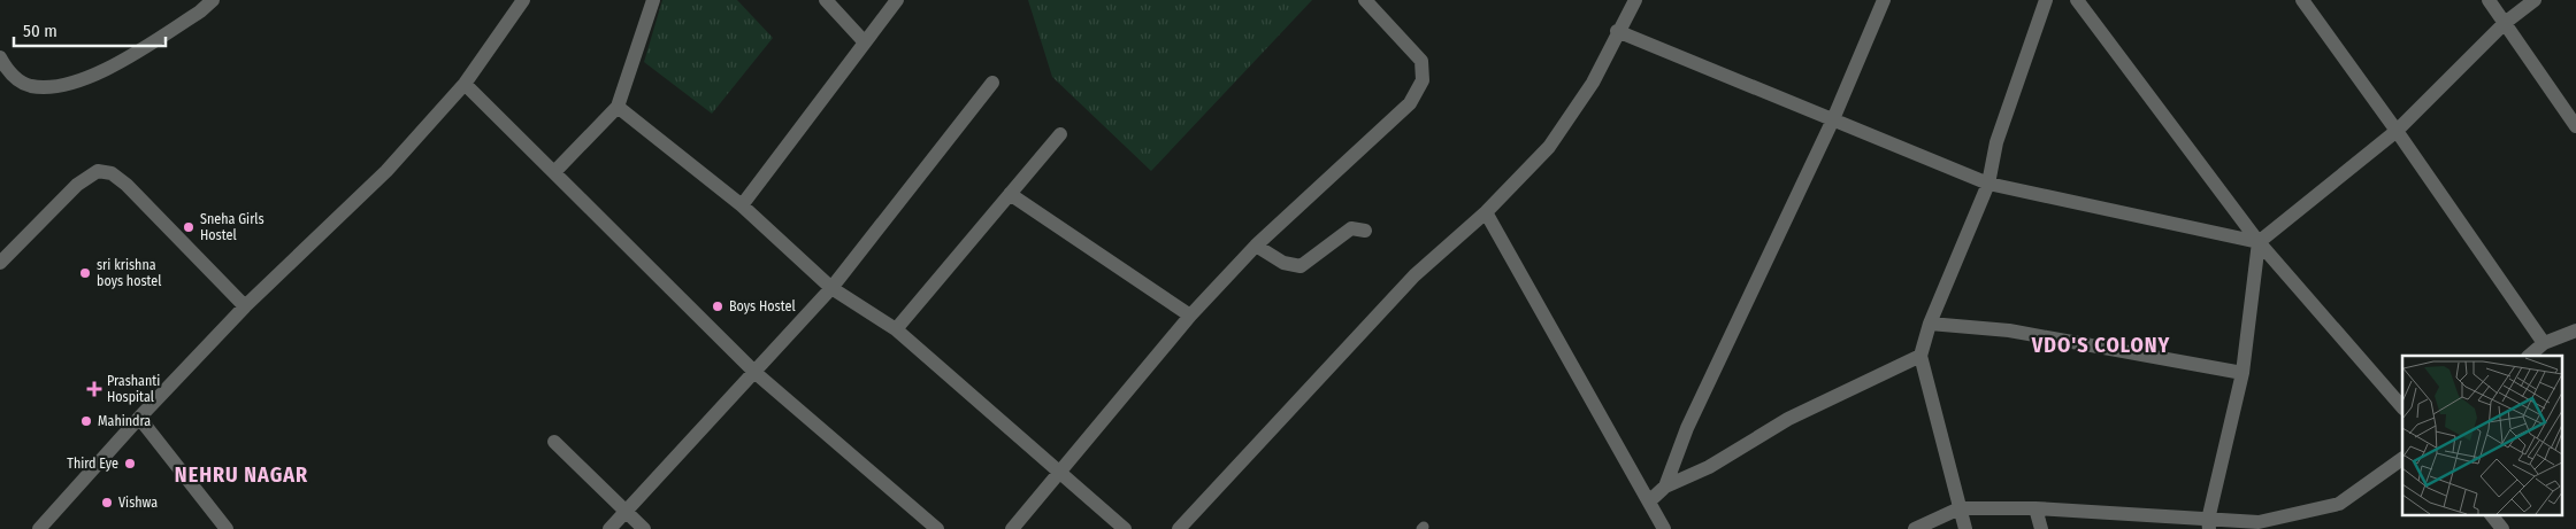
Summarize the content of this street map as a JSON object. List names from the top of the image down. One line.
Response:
{"districts":["VDO'S COLONY","NEHRU NAGAR"],"places":{"other":["Sneha Girls Hostel","sri krishna boys hostel","Boys Hostel","Mahindra","Third Eye","Vishwa"],"health":["Prashanti Hospital"]},"scale_bar":"50 m"}
